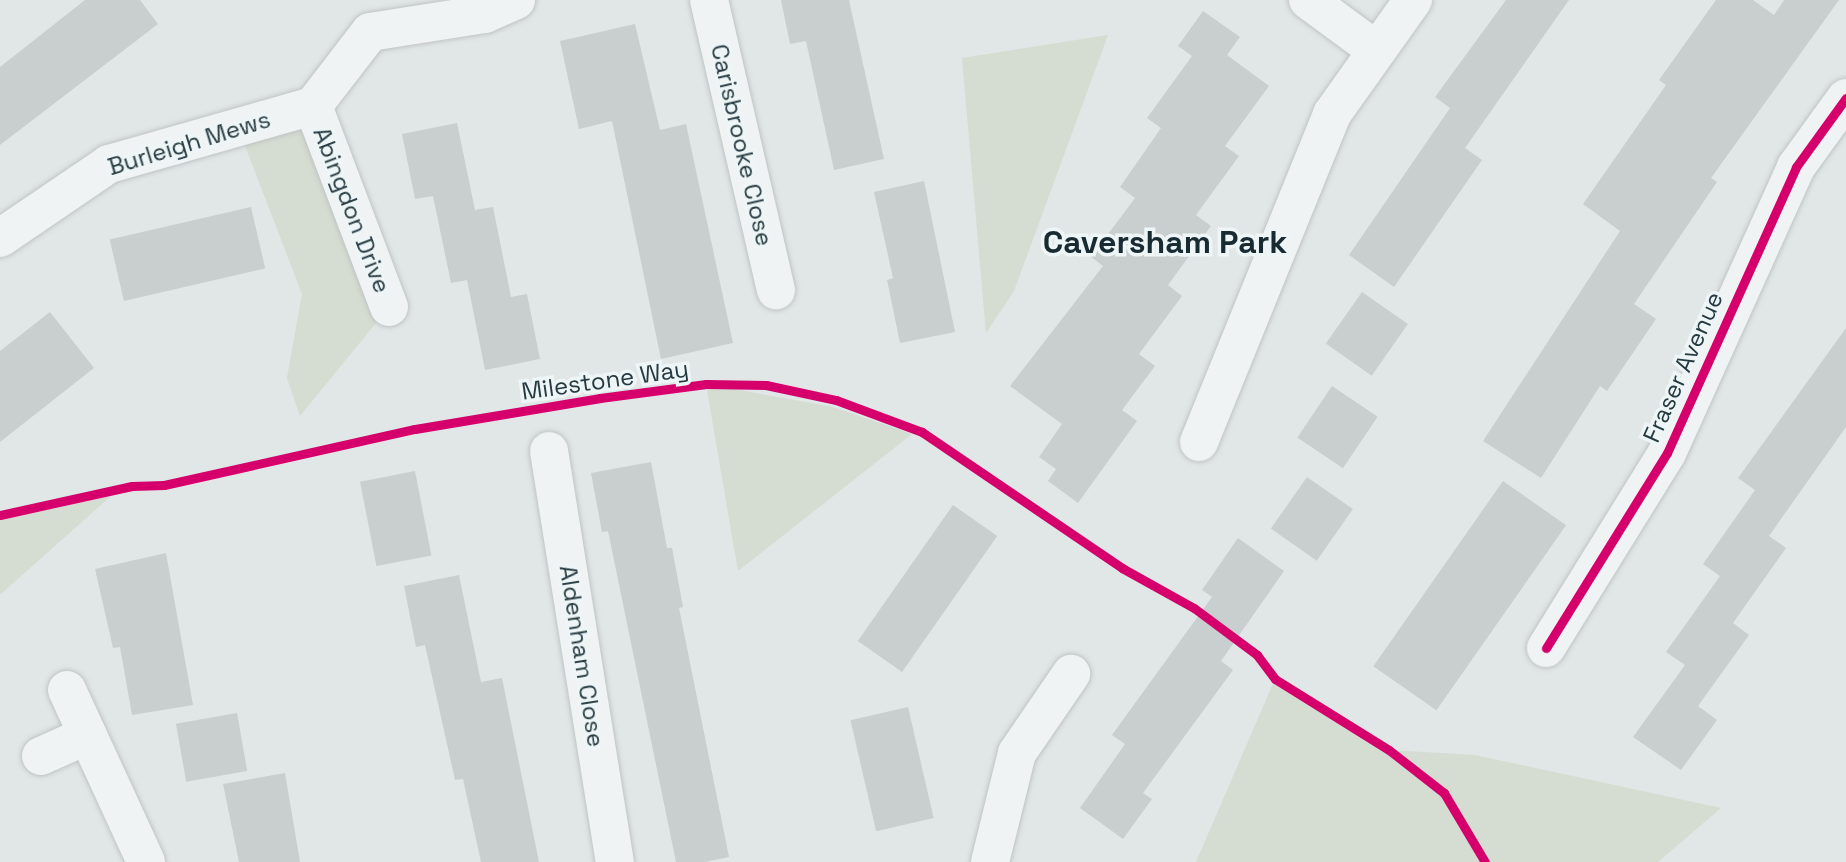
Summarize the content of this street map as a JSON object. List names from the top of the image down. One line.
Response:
{"streets":{"street":["Burleigh Mews","Carisbrooke Close","Abingdon Drive","Fraser Avenue","Aldenham Close"],"cycle path":["Milestone Way"]},"crossings":[["Burleigh Mews","Abingdon Drive"]],"districts":["Caversham Park"]}
